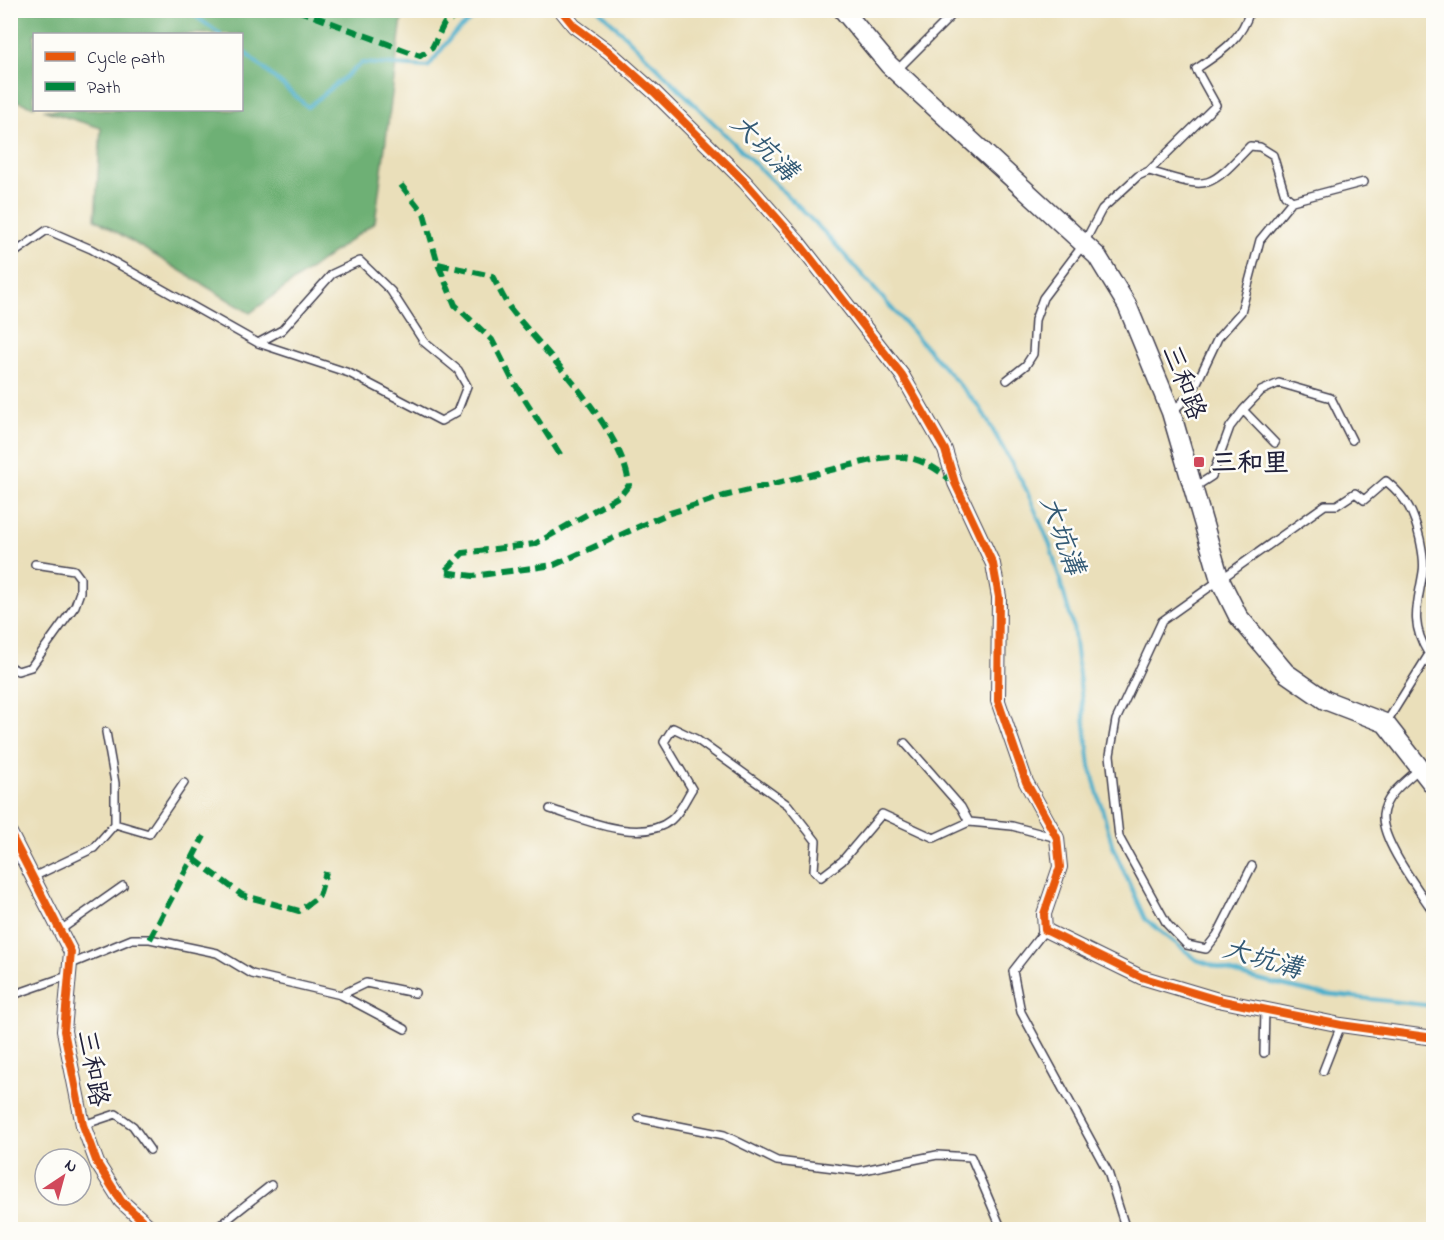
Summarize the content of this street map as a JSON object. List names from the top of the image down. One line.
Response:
{"streets":{"main road":["三和路"]},"water":["大坑溝"],"places":{"transit":["三和里"]},"legend":["Cycle path","Path"],"north":"top right"}
